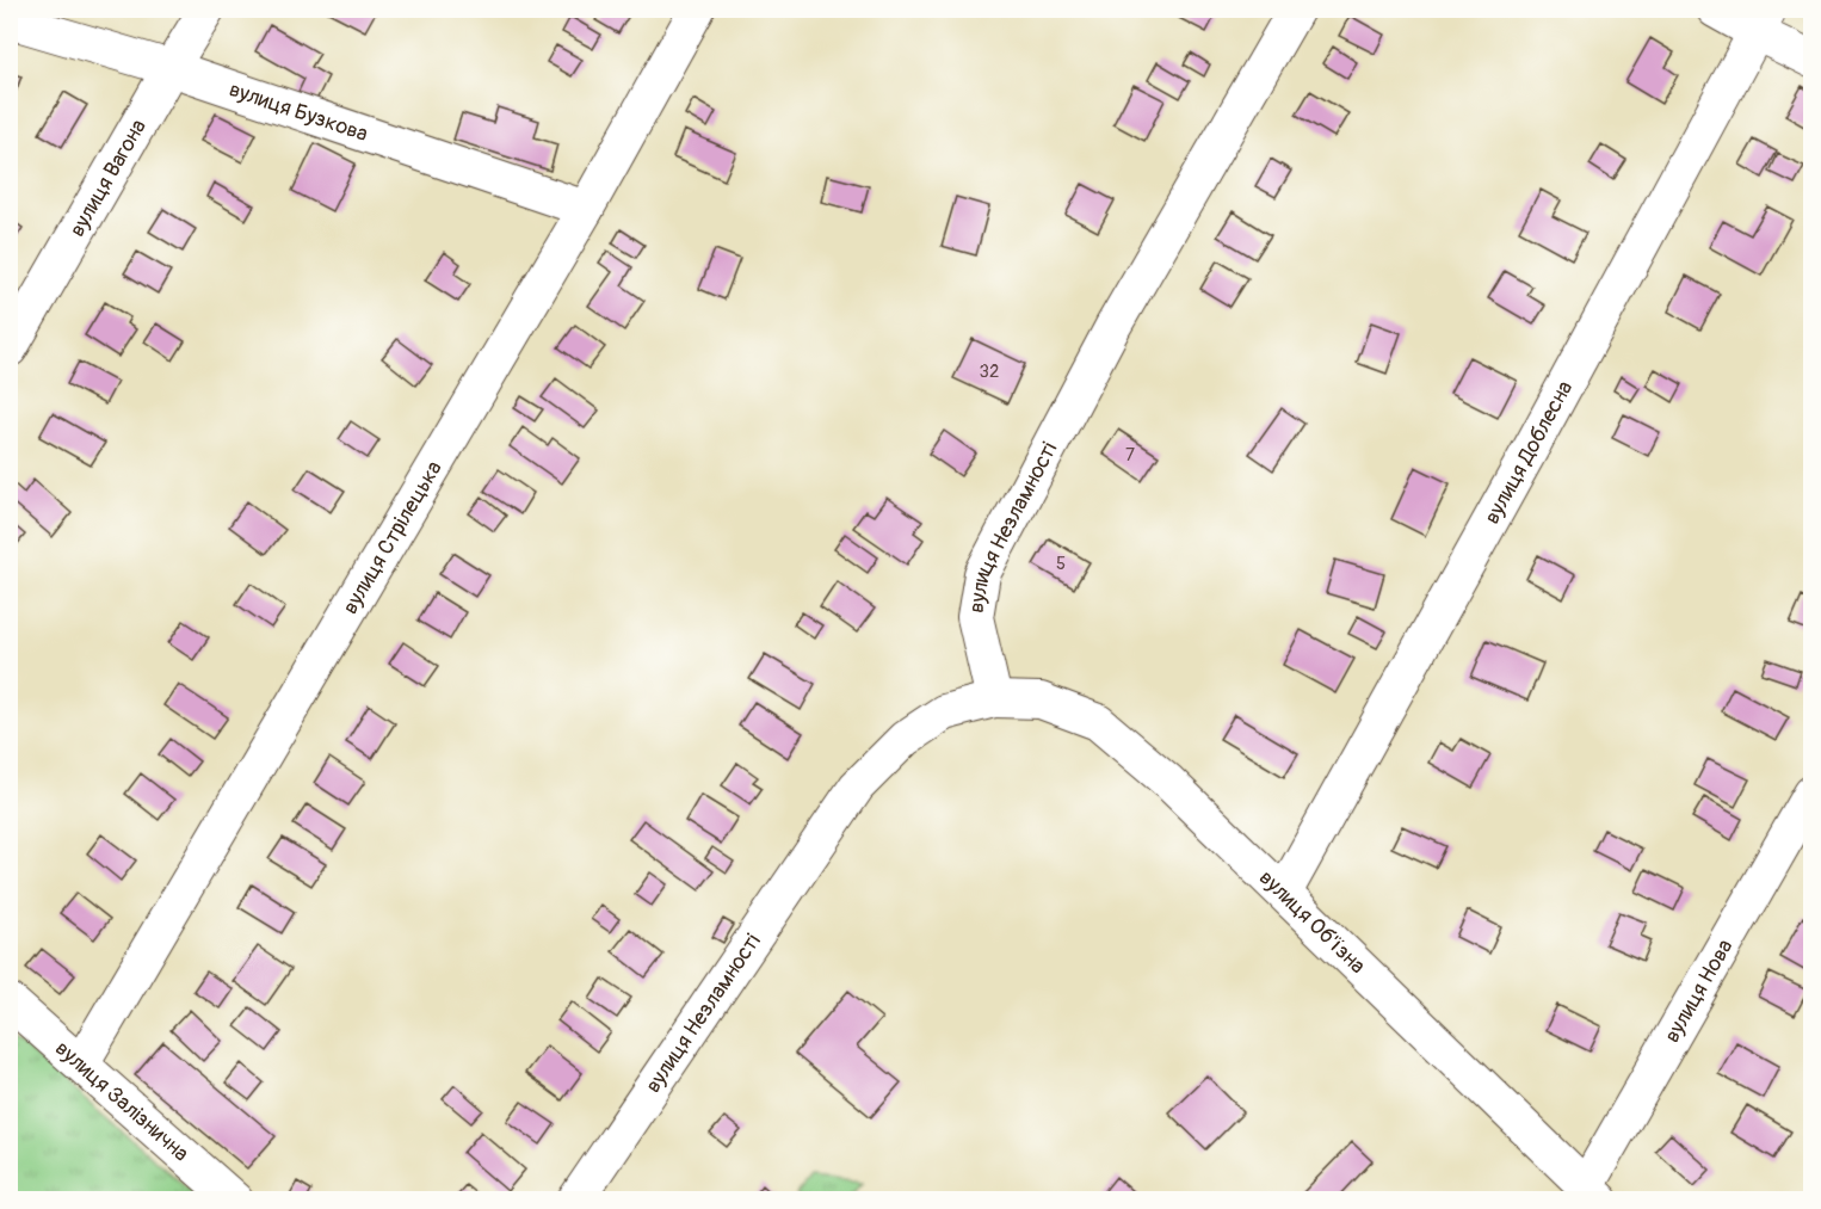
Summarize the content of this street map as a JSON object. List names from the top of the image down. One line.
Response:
{"streets":{"street":["вулиця Бузкова","вулиця Вагона","вулиця Доблесна","вулиця Незламності","вулиця Стрілецька","вулиця Об'їзна","вулиця Нова","вулиця Залізнична"]},"crossings":[["вулиця Бузкова","вулиця Вагона"],["вулиця Бузкова","вулиця Стрілецька"],["вулиця Доблесна","вулиця Об'їзна"],["вулиця Незламності","вулиця Об'їзна"],["вулиця Стрілецька","вулиця Залізнична"],["вулиця Об'їзна","вулиця Нова"]],"house_numbers":["32","7","5"]}
